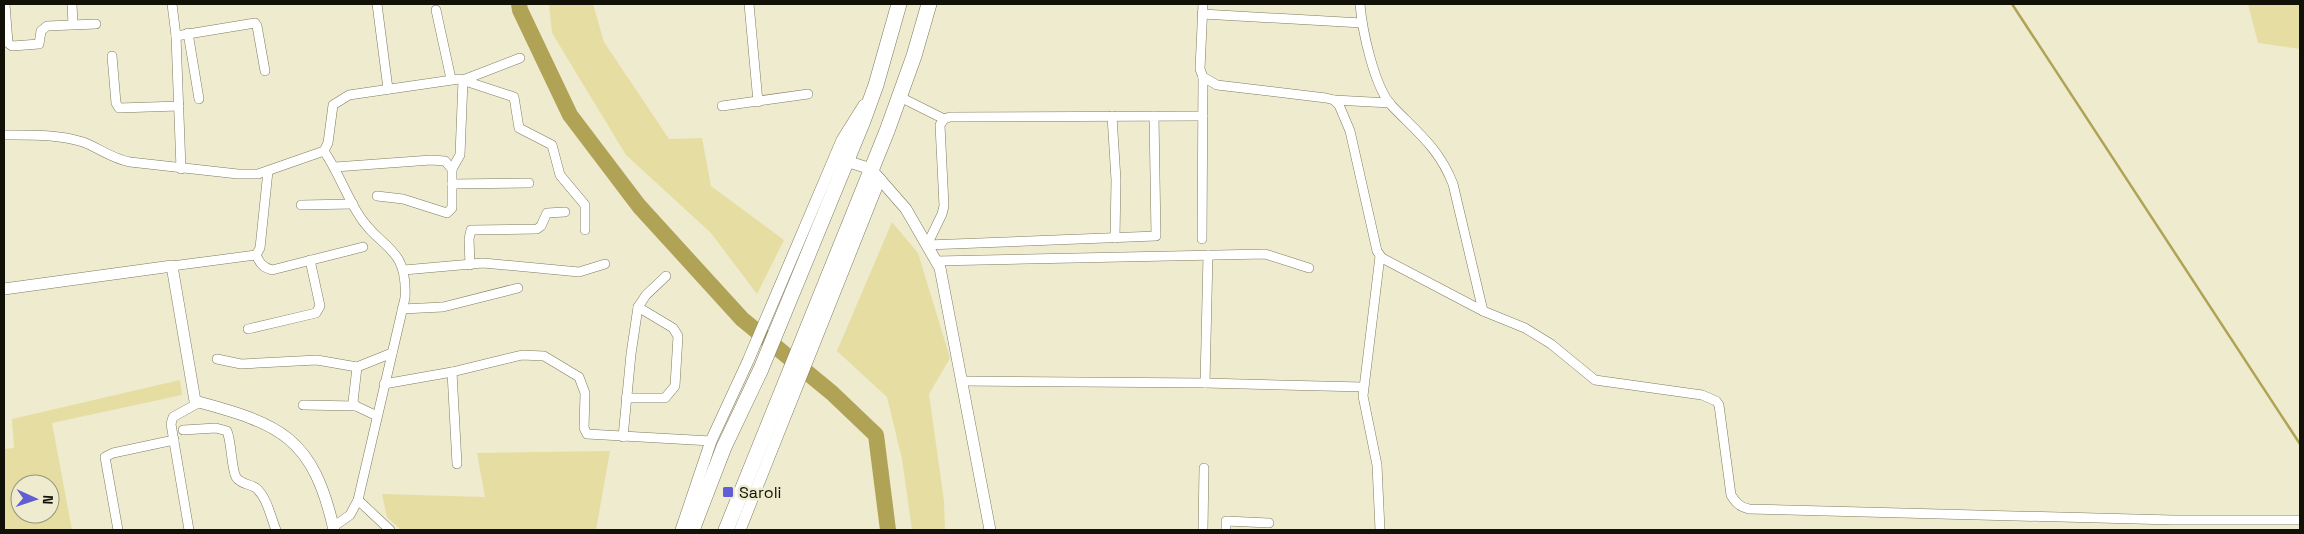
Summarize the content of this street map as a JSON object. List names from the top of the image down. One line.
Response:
{"places":{"transit":["Saroli"]},"north":"right"}
